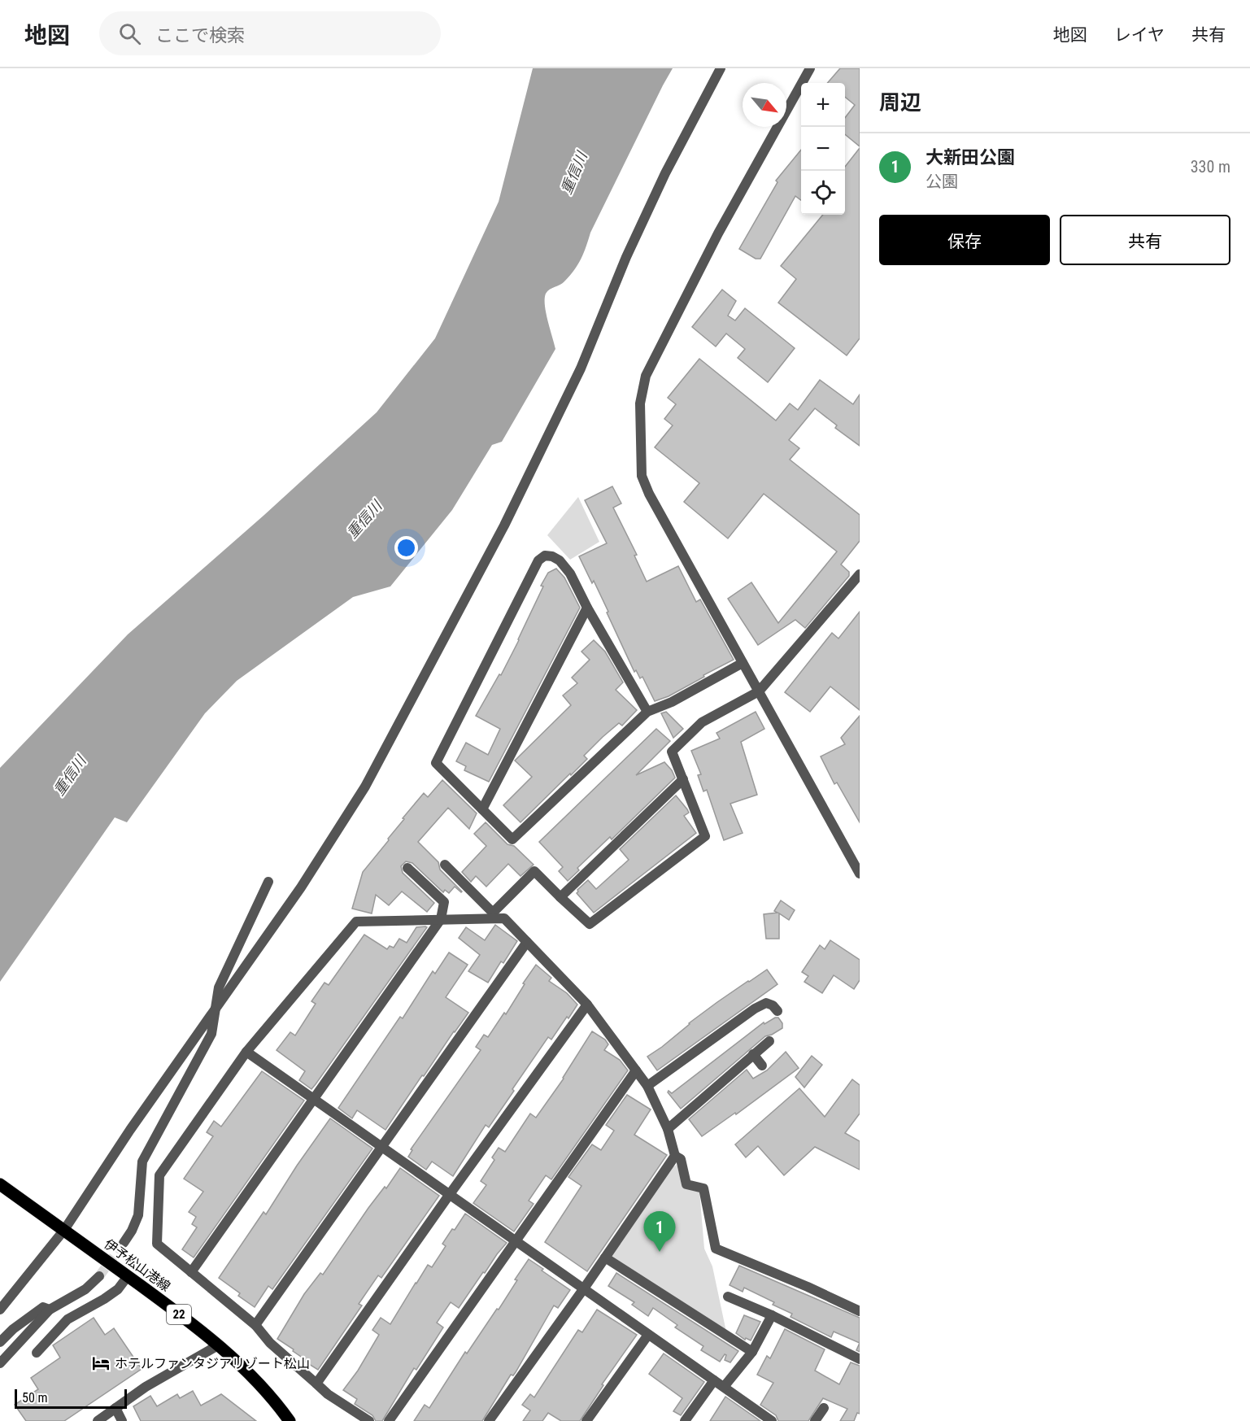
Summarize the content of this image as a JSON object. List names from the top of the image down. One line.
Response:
{"streets":{"main road":["伊予松山港線","22"]},"water":["重信川"],"places":{"hotel":["ホテルファンタジアリゾート松山"]},"scale_bar":"50 m","north":"bottom right","page":{"header":"地図","search":"ここで検索","nav":["地図","レイヤ","共有"],"heading":"周辺","map_buttons":["+","−"],"list":[{"mark":"1","name":"大新田公園","note":"公園","value":"330 m"}],"buttons":["保存","共有"],"pins":"1","scale":"50 m"}}
